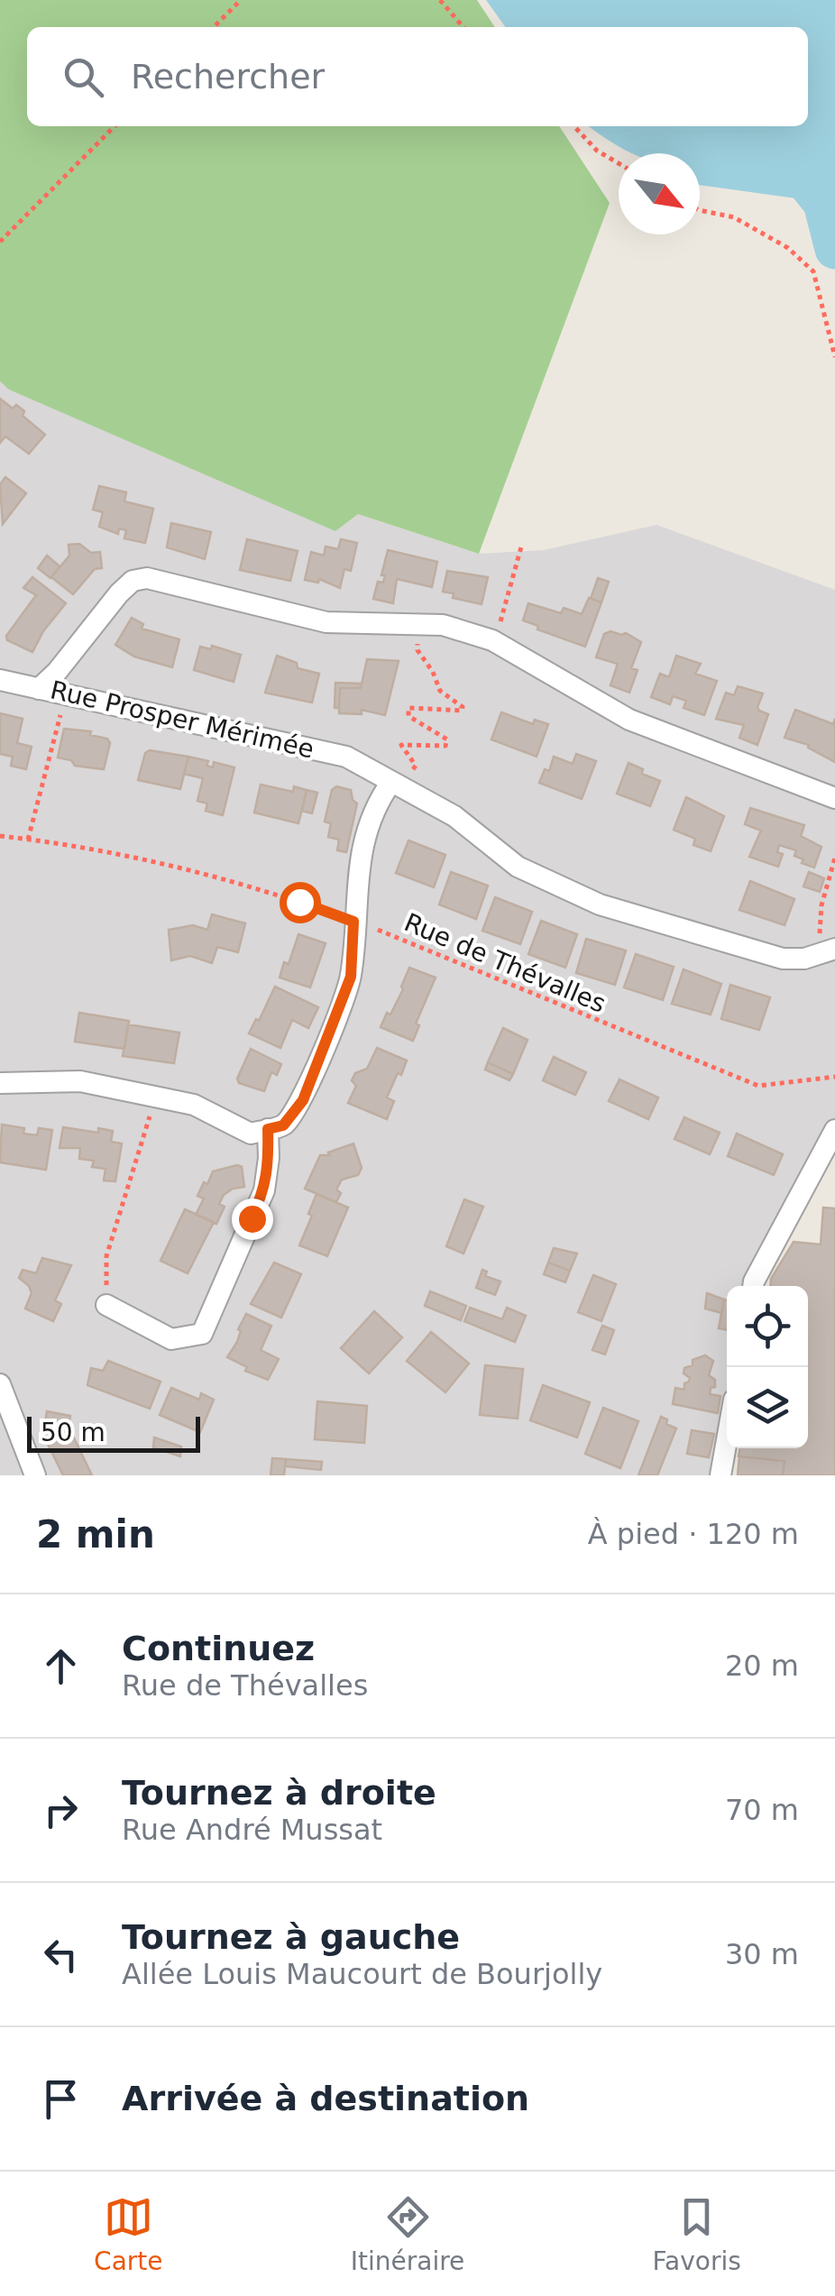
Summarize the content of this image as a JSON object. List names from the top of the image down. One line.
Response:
{"streets":{"street":["Rue Prosper Mérimée"],"path":["Rue de Thévalles"]},"scale_bar":"50 m","north":"bottom right","page":{"search":"Rechercher","scale":"50 m","heading":["2 min","À pied · 120 m"],"list":[["Continuez","Rue de Thévalles","20 m"],["Tournez à droite","Rue André Mussat","70 m"],["Tournez à gauche","Allée Louis Maucourt de Bourjolly","30 m"],"Arrivée à destination"],"nav":["Carte","Itinéraire","Favoris"]}}
